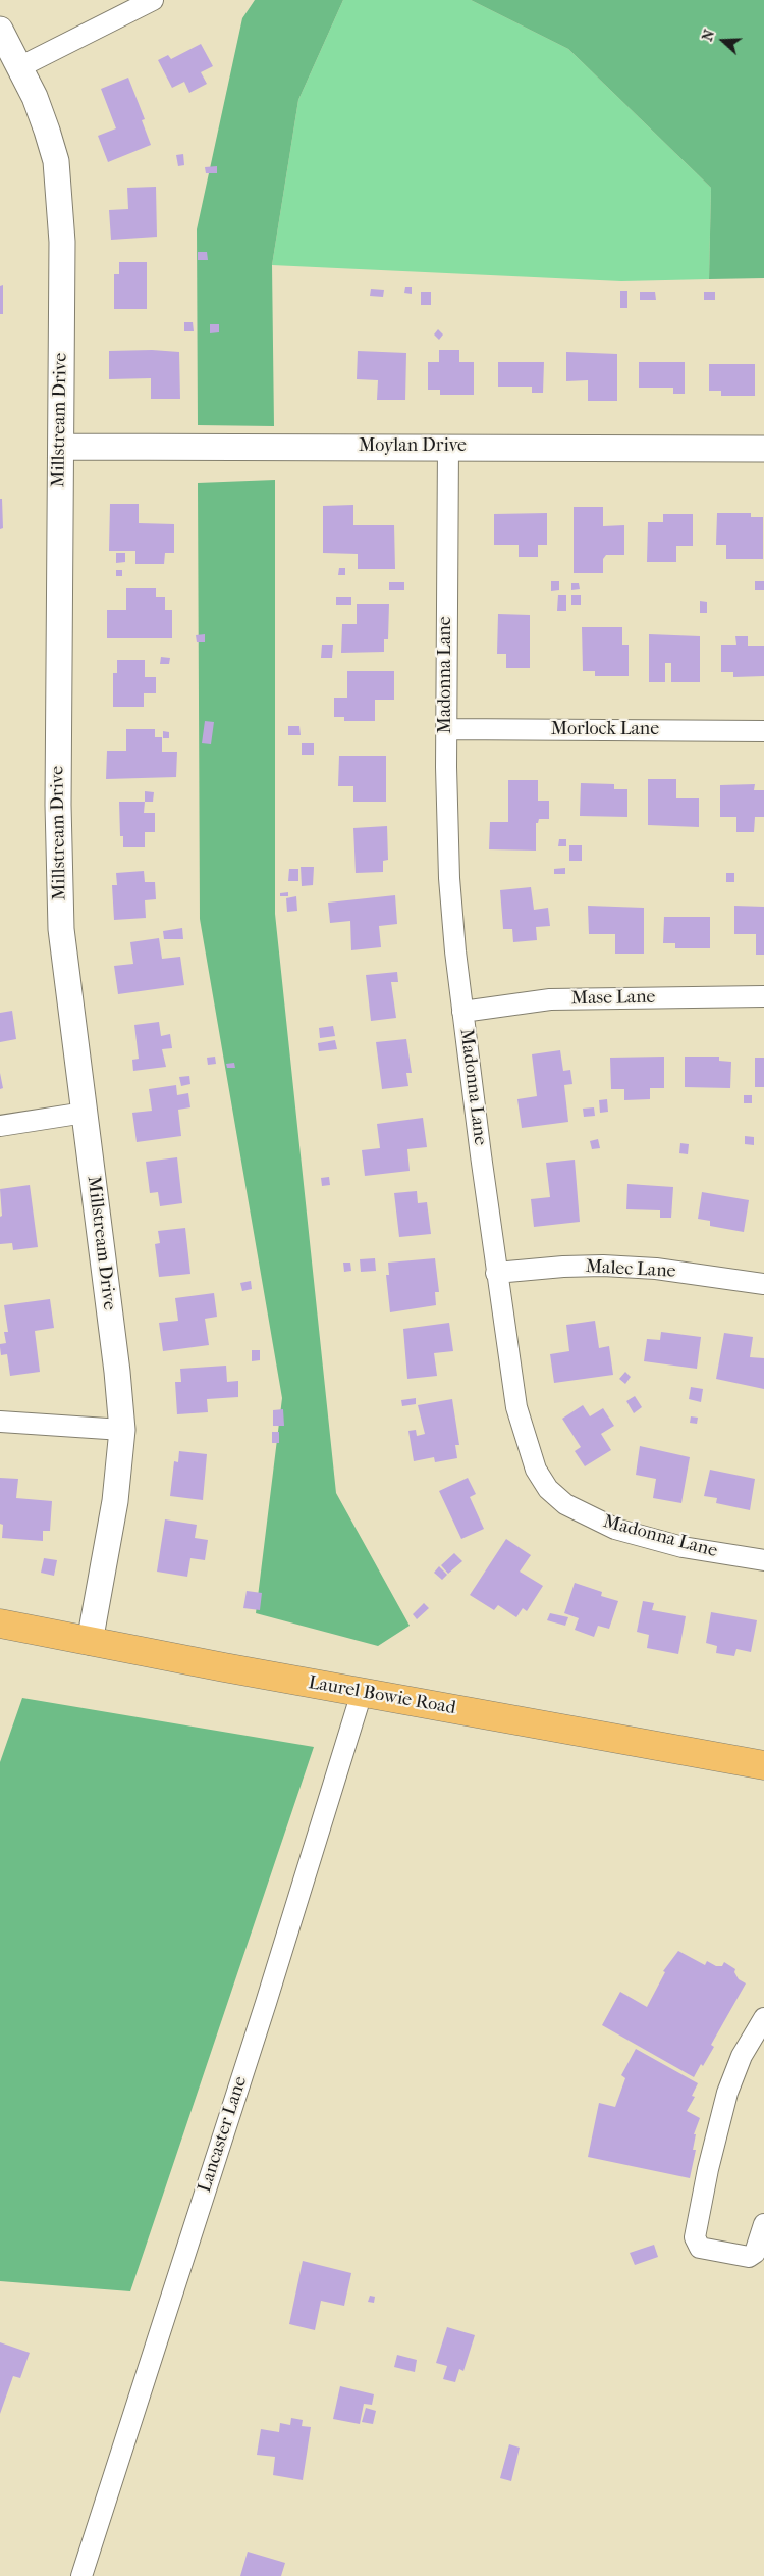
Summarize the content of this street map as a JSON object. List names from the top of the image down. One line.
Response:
{"streets":{"main road":["Laurel Bowie Road"],"street":["Millstream Drive","Moylan Drive","Madonna Lane","Morlock Lane","Mase Lane","Malec Lane","Lancaster Lane"]},"crossings":[["Millstream Drive","Moylan Drive"],["Millstream Drive","Laurel Bowie Road"],["Moylan Drive","Madonna Lane"],["Madonna Lane","Morlock Lane"],["Madonna Lane","Mase Lane"],["Madonna Lane","Malec Lane"],["Laurel Bowie Road","Lancaster Lane"]],"north":"left"}
